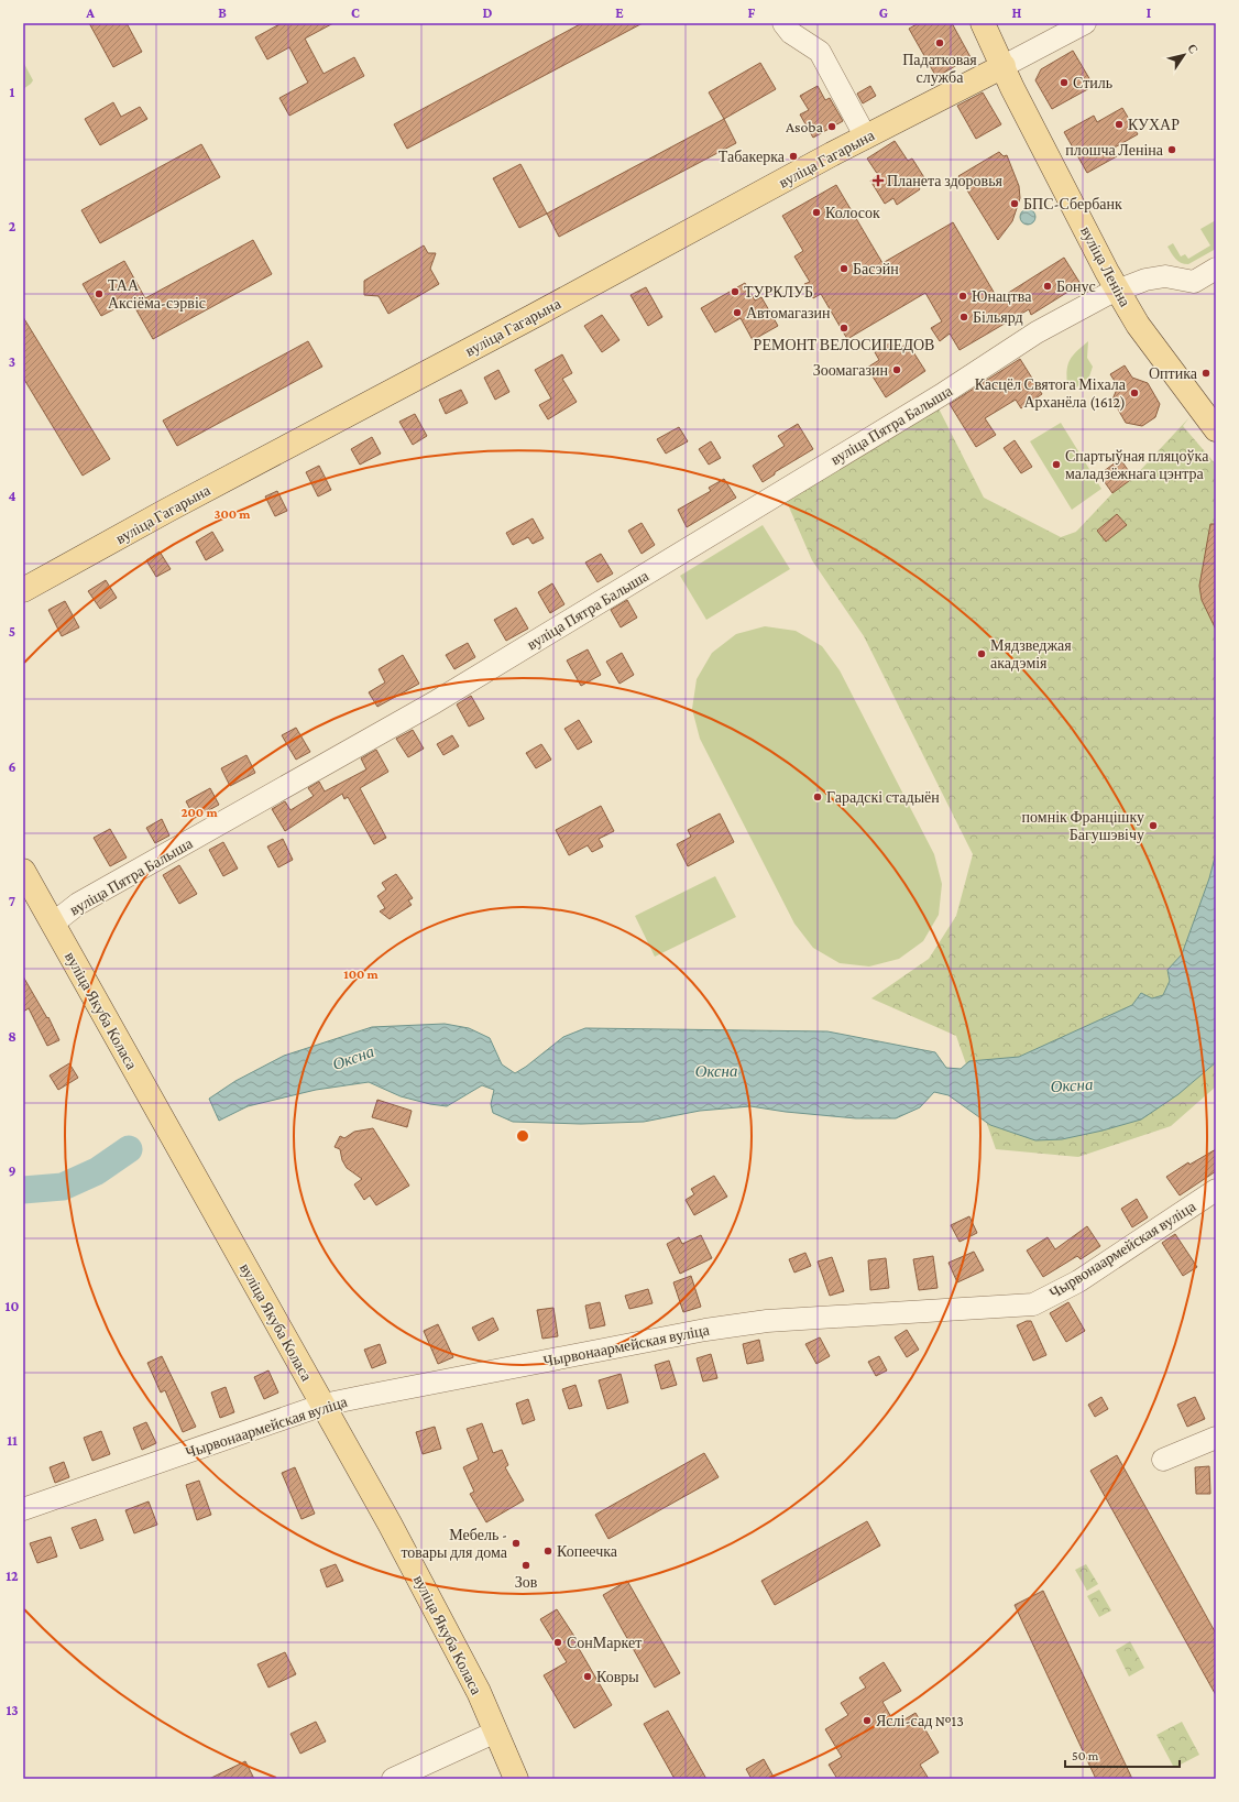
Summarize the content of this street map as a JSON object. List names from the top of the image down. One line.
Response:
{"streets":{"main road":["вуліца Гагарына","вуліца Леніна","вуліца Якуба Коласа"],"street":["вуліца Пятра Балыша","Чырвонаармейская вуліца"]},"crossings":[["вуліца Гагарына","вуліца Леніна"],["вуліца Леніна","вуліца Пятра Балыша"],["вуліца Пятра Балыша","вуліца Якуба Коласа"],["вуліца Якуба Коласа","Чырвонаармейская вуліца"]],"water":["Оксна"],"places":{"other":["Падатковая служба","Стиль","КУХАР","Asoba","плошча Леніна","Табакерка","БПС-Сбербанк","Колосок","Басэйн","Бонус","ТУРКЛУБ","ТАА Аксіёма-сэрвіс","Юнацтва","Автомагазин","Більярд","РЕМОНТ ВЕЛОСИПЕДОВ","Зоомагазин","Оптика","Касцёл Святога Міхала Арханёла (1612)","Спартыўная пляцоўка маладзёжнага цэнтра","Мядзведжая акадэмія","Гарадскі стадыён","помнік Францішку Багушэвічу","Мебель - товары для дома","Копеечка","Зов","СонМаркет","Ковры","Яслі-сад №13"],"health":["Планета здоровья"]},"scale_bar":"50 m","north":"top right","grid":{"columns":["A","B","C","D","E","F","G","H","I"],"rows":["1","2","3","4","5","6","7","8","9","10","11","12","13"]},"rings":["300 m","200 m","100 m"]}
